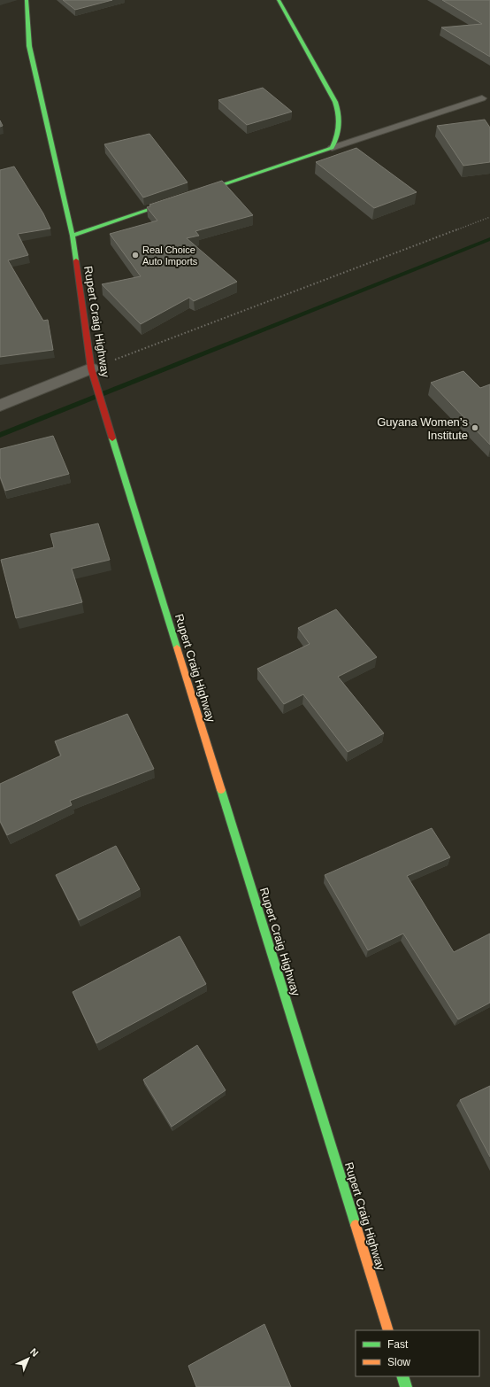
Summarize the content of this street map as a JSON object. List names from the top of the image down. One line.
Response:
{"streets":{"main road":["Rupert Craig Highway"]},"places":["Real Choice Auto Imports","Guyana Women’s Institute"],"legend":["Fast","Slow"],"north":"top right"}
